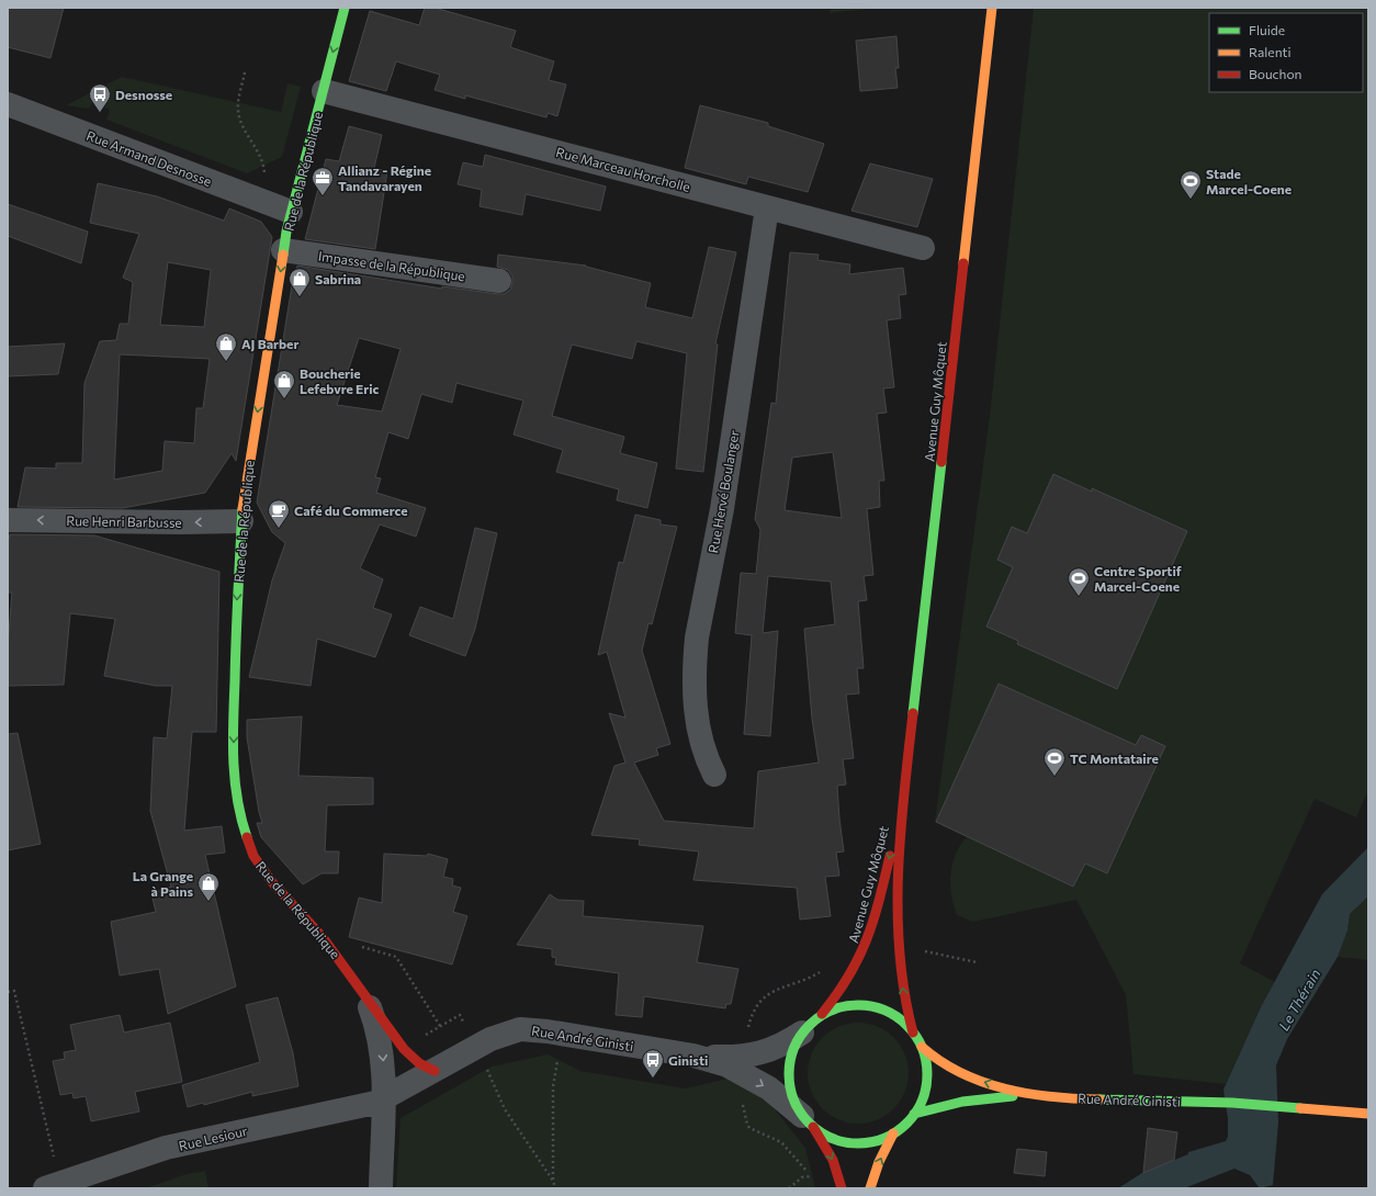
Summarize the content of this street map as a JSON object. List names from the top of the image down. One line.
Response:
{"streets":{"main road":["Rue de la République","Avenue Guy Môquet","Rue André Ginisti"],"street":["Rue Armand Desnosse","Rue Marceau Horcholle","Impasse de la République","Rue Hervé Boulanger","Rue Henri Barbusse","Rue Lesiour"]},"crossings":[["Rue Armand Desnosse","Rue de la République"],["Rue Marceau Horcholle","Rue de la République"],["Rue Marceau Horcholle","Rue Hervé Boulanger"],["Rue de la République","Impasse de la République"],["Rue de la République","Rue Henri Barbusse"],["Rue de la République","Rue André Ginisti"],["Rue de la République","Rue Lesiour"],["Avenue Guy Môquet","Rue André Ginisti"],["Rue André Ginisti","Rue Lesiour"]],"one_way":["Rue de la République","Rue Henri Barbusse"],"water":["Le Thérain"],"places":{"bus stop":["Desnosse","Ginisti"],"office":["Allianz - Régine Tandavarayen"],"sports":["Stade Marcel-Coene","Centre Sportif Marcel-Coene","TC Montataire"],"shop":["Sabrina","AJ Barber","Boucherie Lefebvre Eric","La Grange à Pains"],"cafe":["Café du Commerce"]},"legend":["Fluide","Ralenti","Bouchon"]}
